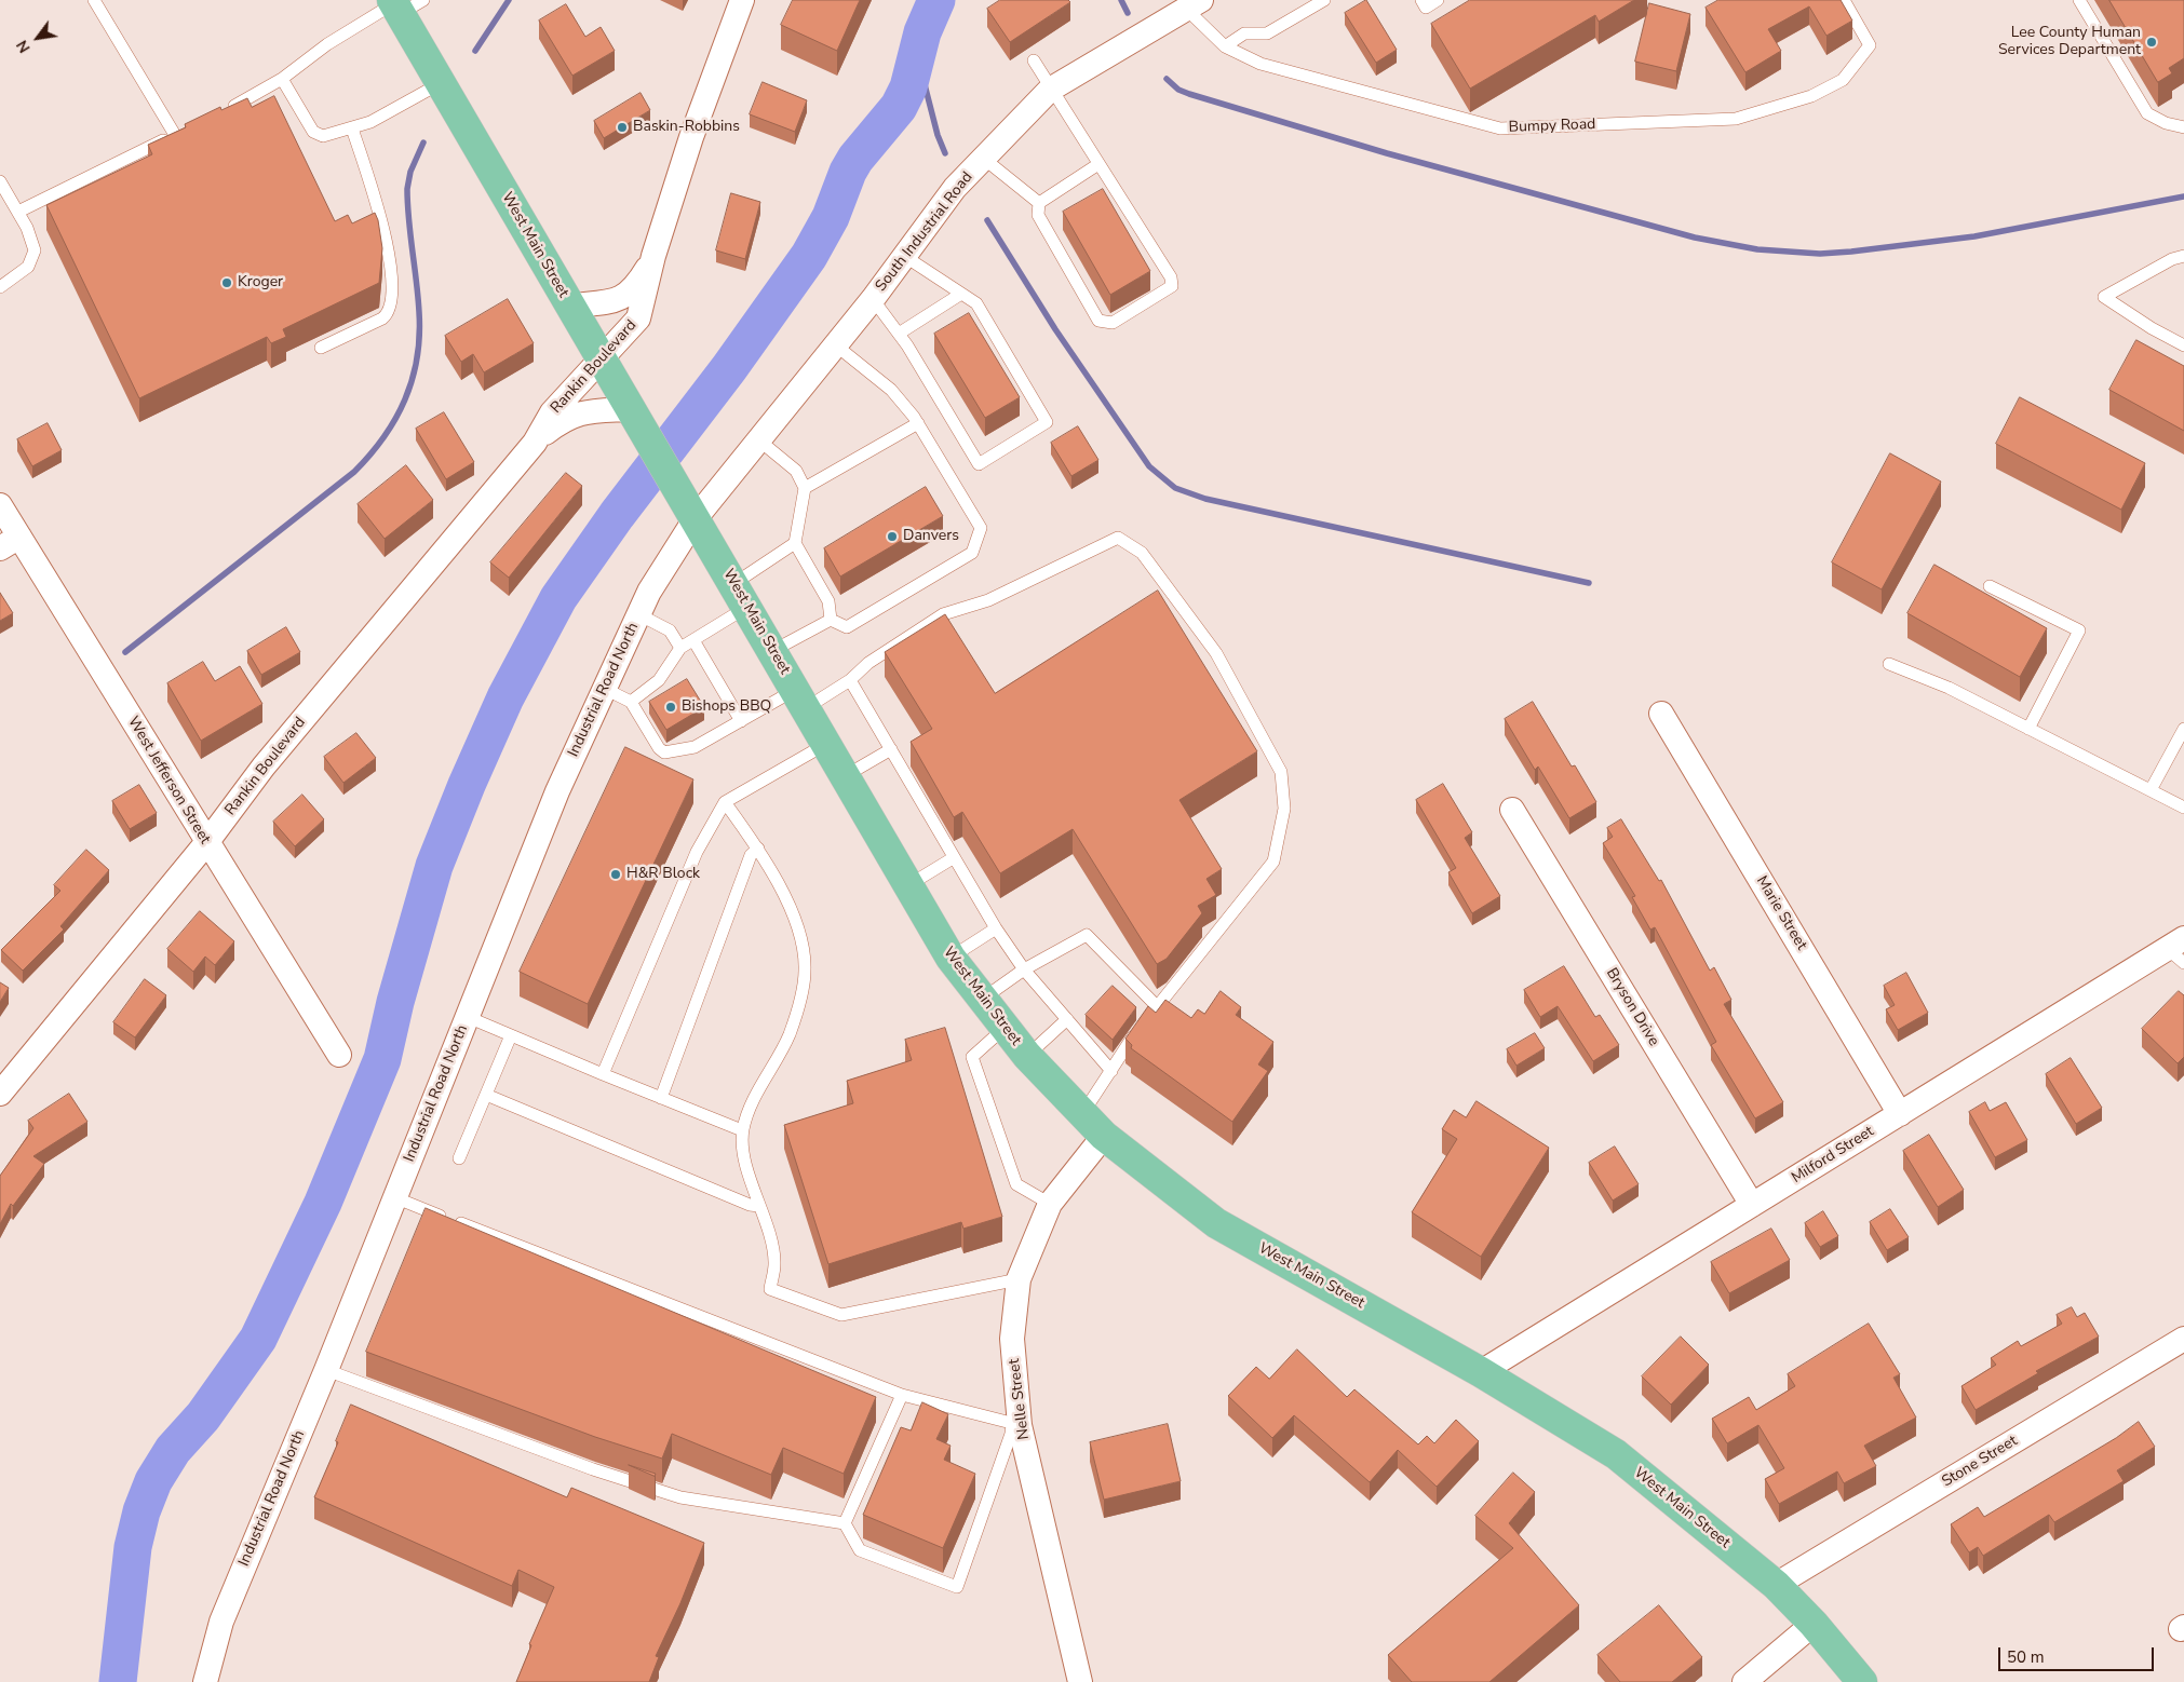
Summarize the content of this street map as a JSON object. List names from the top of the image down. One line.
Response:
{"streets":{"main road":["West Main Street"],"street":["South Industrial Road","Rankin Boulevard","Industrial Road North","West Jefferson Street","Marie Street","Bryson Drive","Milford Street","Nelle Street","Stone Street"],"lane":["Bumpy Road"]},"crossings":[["Bumpy Road","South Industrial Road"],["South Industrial Road","West Main Street"],["South Industrial Road","Industrial Road North"],["West Main Street","Rankin Boulevard"],["West Main Street","Industrial Road North"],["West Main Street","Milford Street"],["West Main Street","Nelle Street"],["West Main Street","Stone Street"],["Rankin Boulevard","West Jefferson Street"],["Marie Street","Milford Street"],["Bryson Drive","Milford Street"]],"places":["Lee County Human Services Department","Baskin-Robbins","Kroger","Danvers","Bishops BBQ","H&R Block"],"scale_bar":"50 m","north":"bottom left"}
